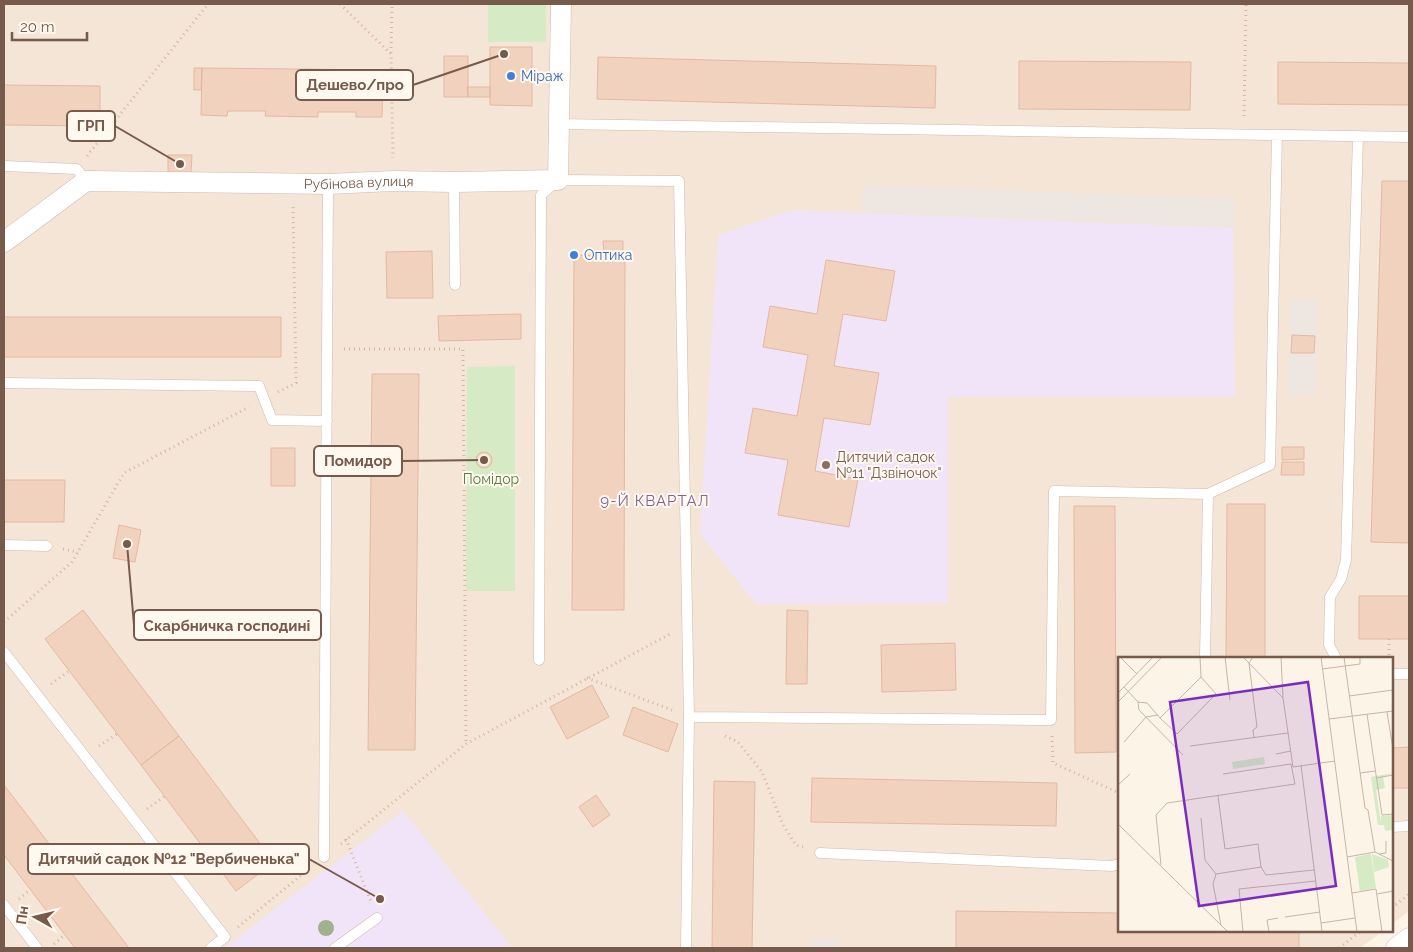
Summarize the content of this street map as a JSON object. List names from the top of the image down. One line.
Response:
{"streets":{"street":["Рубінова вулиця"]},"districts":["9-Й КВАРТАЛ"],"parks":["Помідор"],"places":["Дешево/про","Міраж","ГРП","Оптика","Помидор","Дитячий садок №11 \"Дзвіночок\"","Скарбничка господині","Дитячий садок №12 \"Вербиченька\""],"scale_bar":"20 m","north":"left"}
